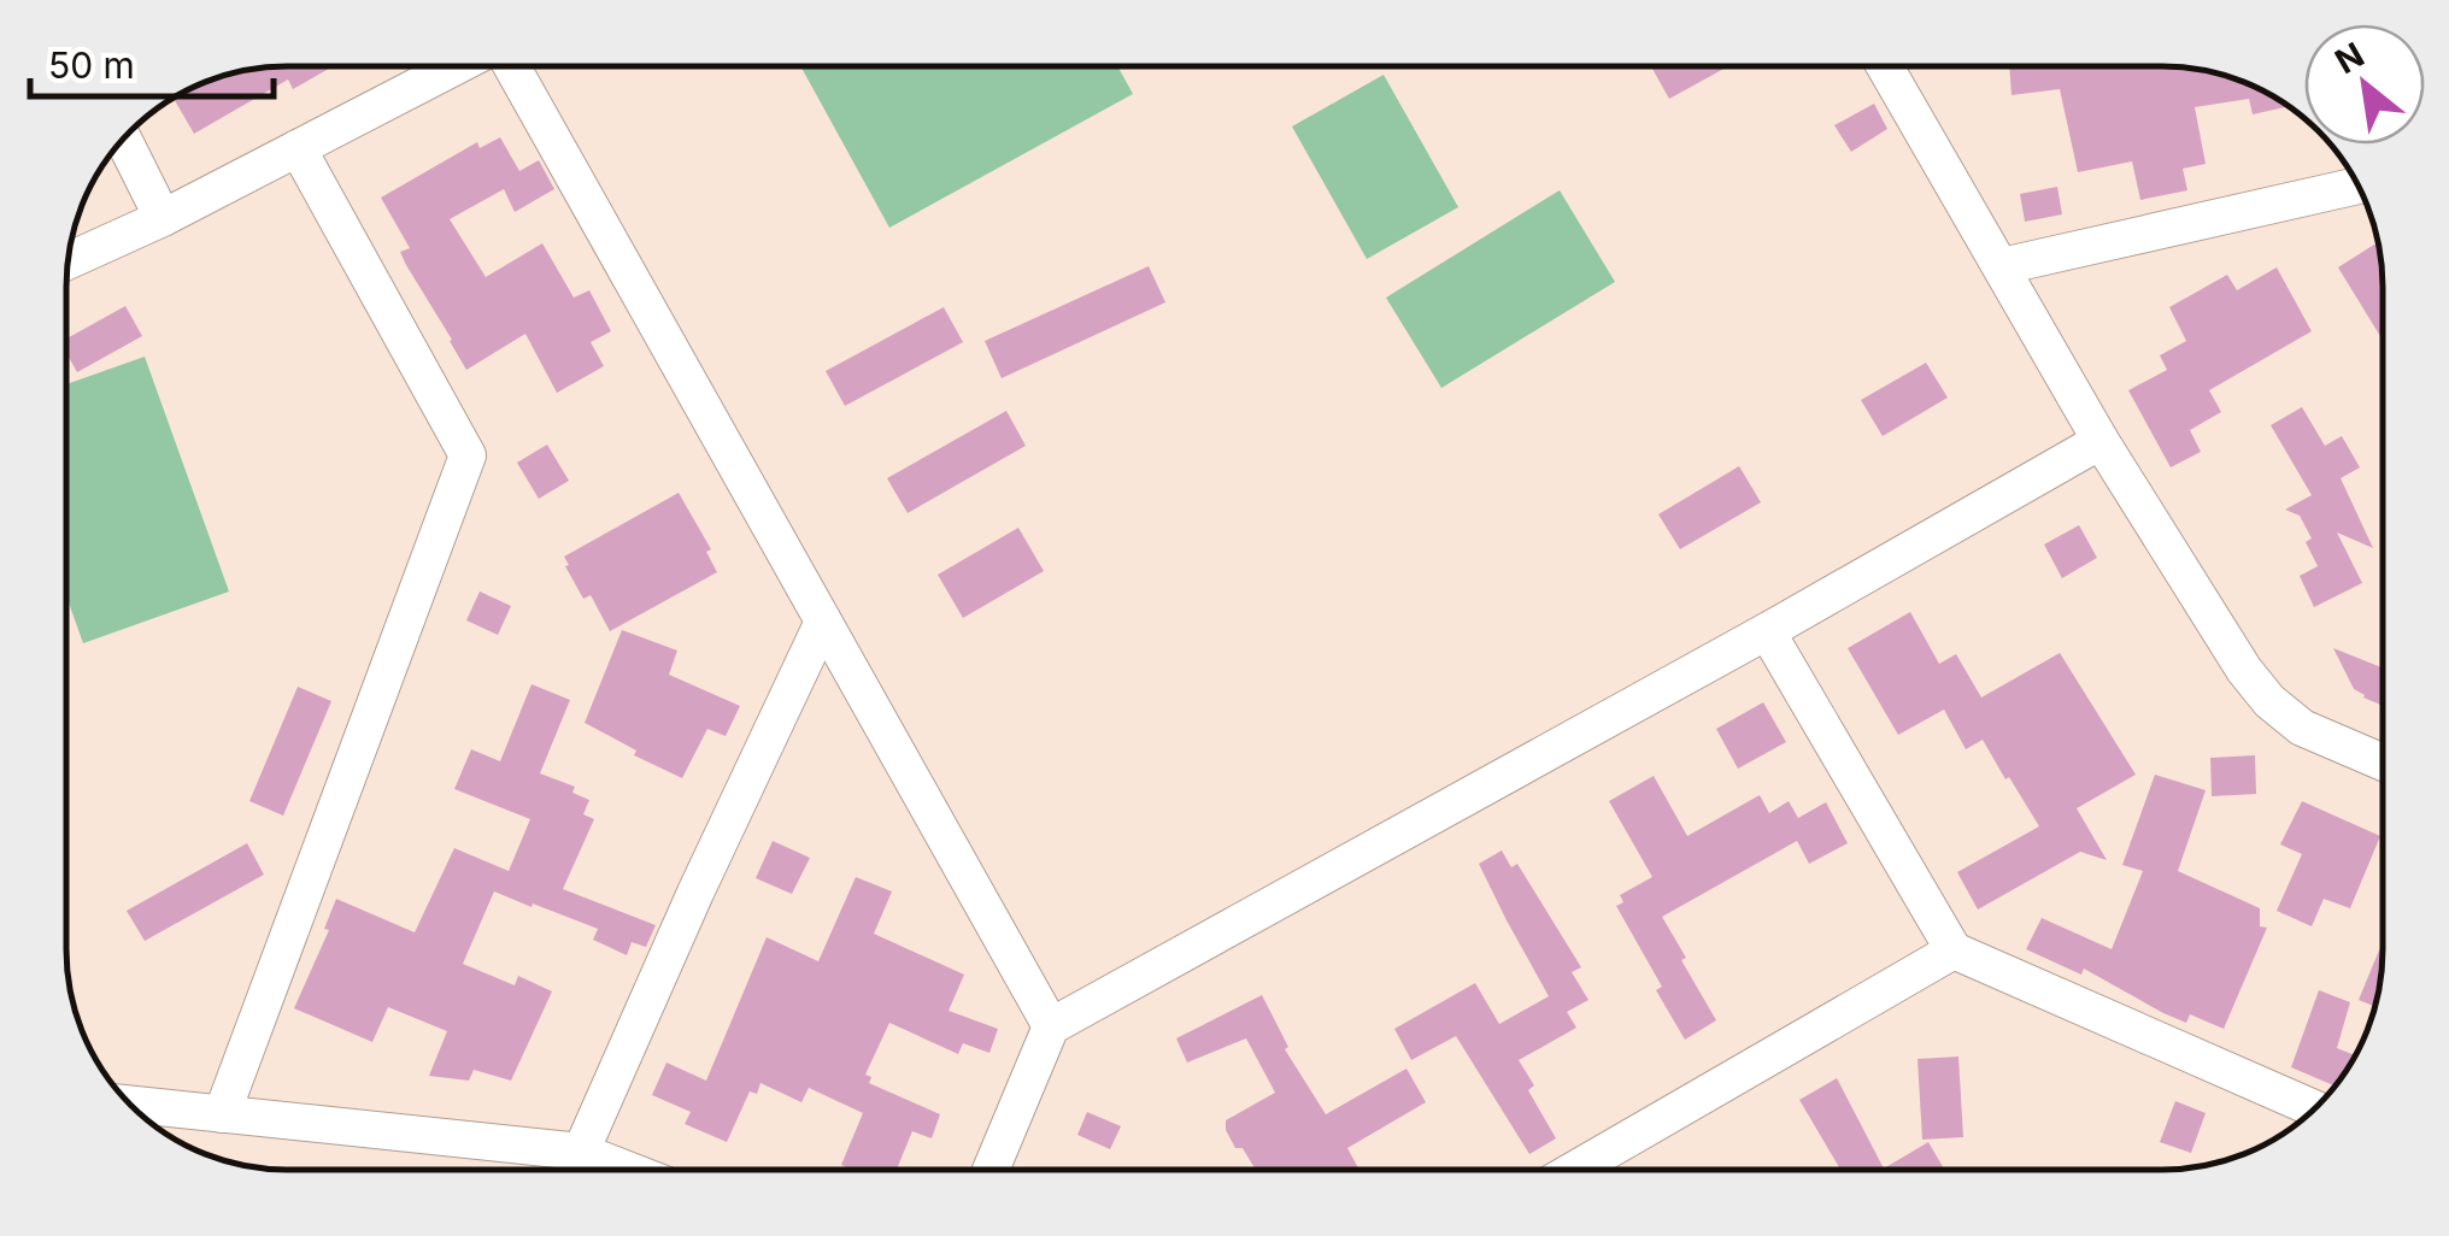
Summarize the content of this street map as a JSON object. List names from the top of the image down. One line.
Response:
{"scale_bar":"50 m","north":"top left"}
